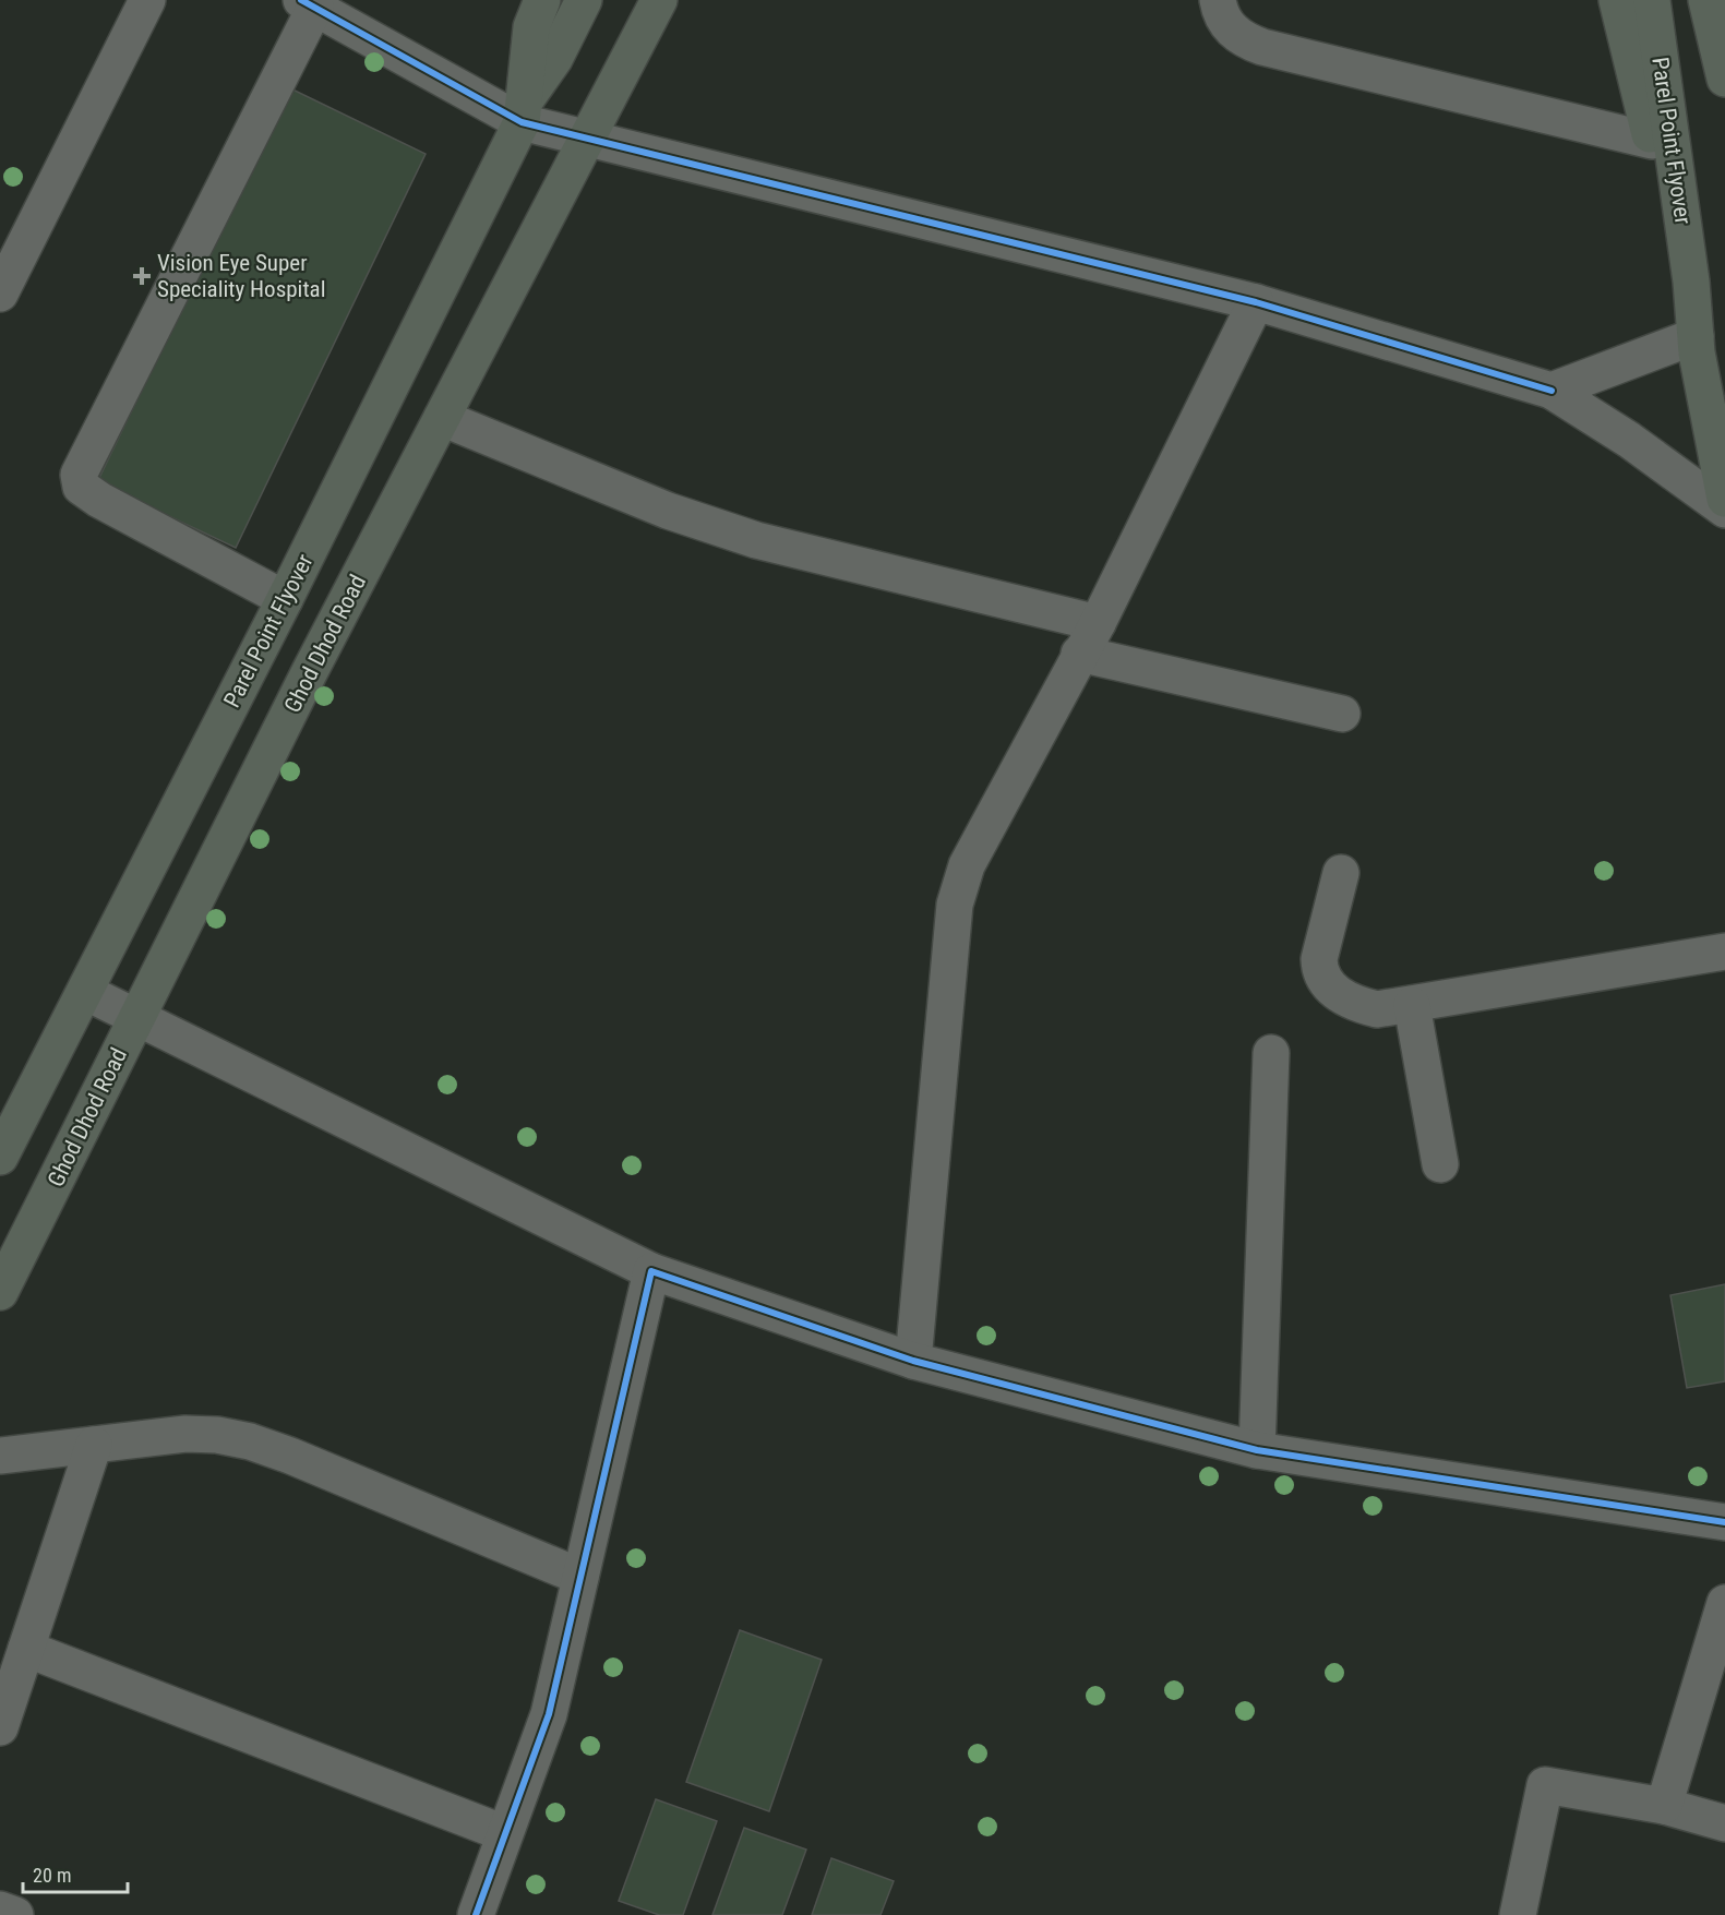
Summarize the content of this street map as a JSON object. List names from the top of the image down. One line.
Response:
{"streets":{"main road":["Parel Point Flyover","Ghod Dhod Road"]},"places":{"health":["Vision Eye Super Speciality Hospital"]},"scale_bar":"20 m"}
